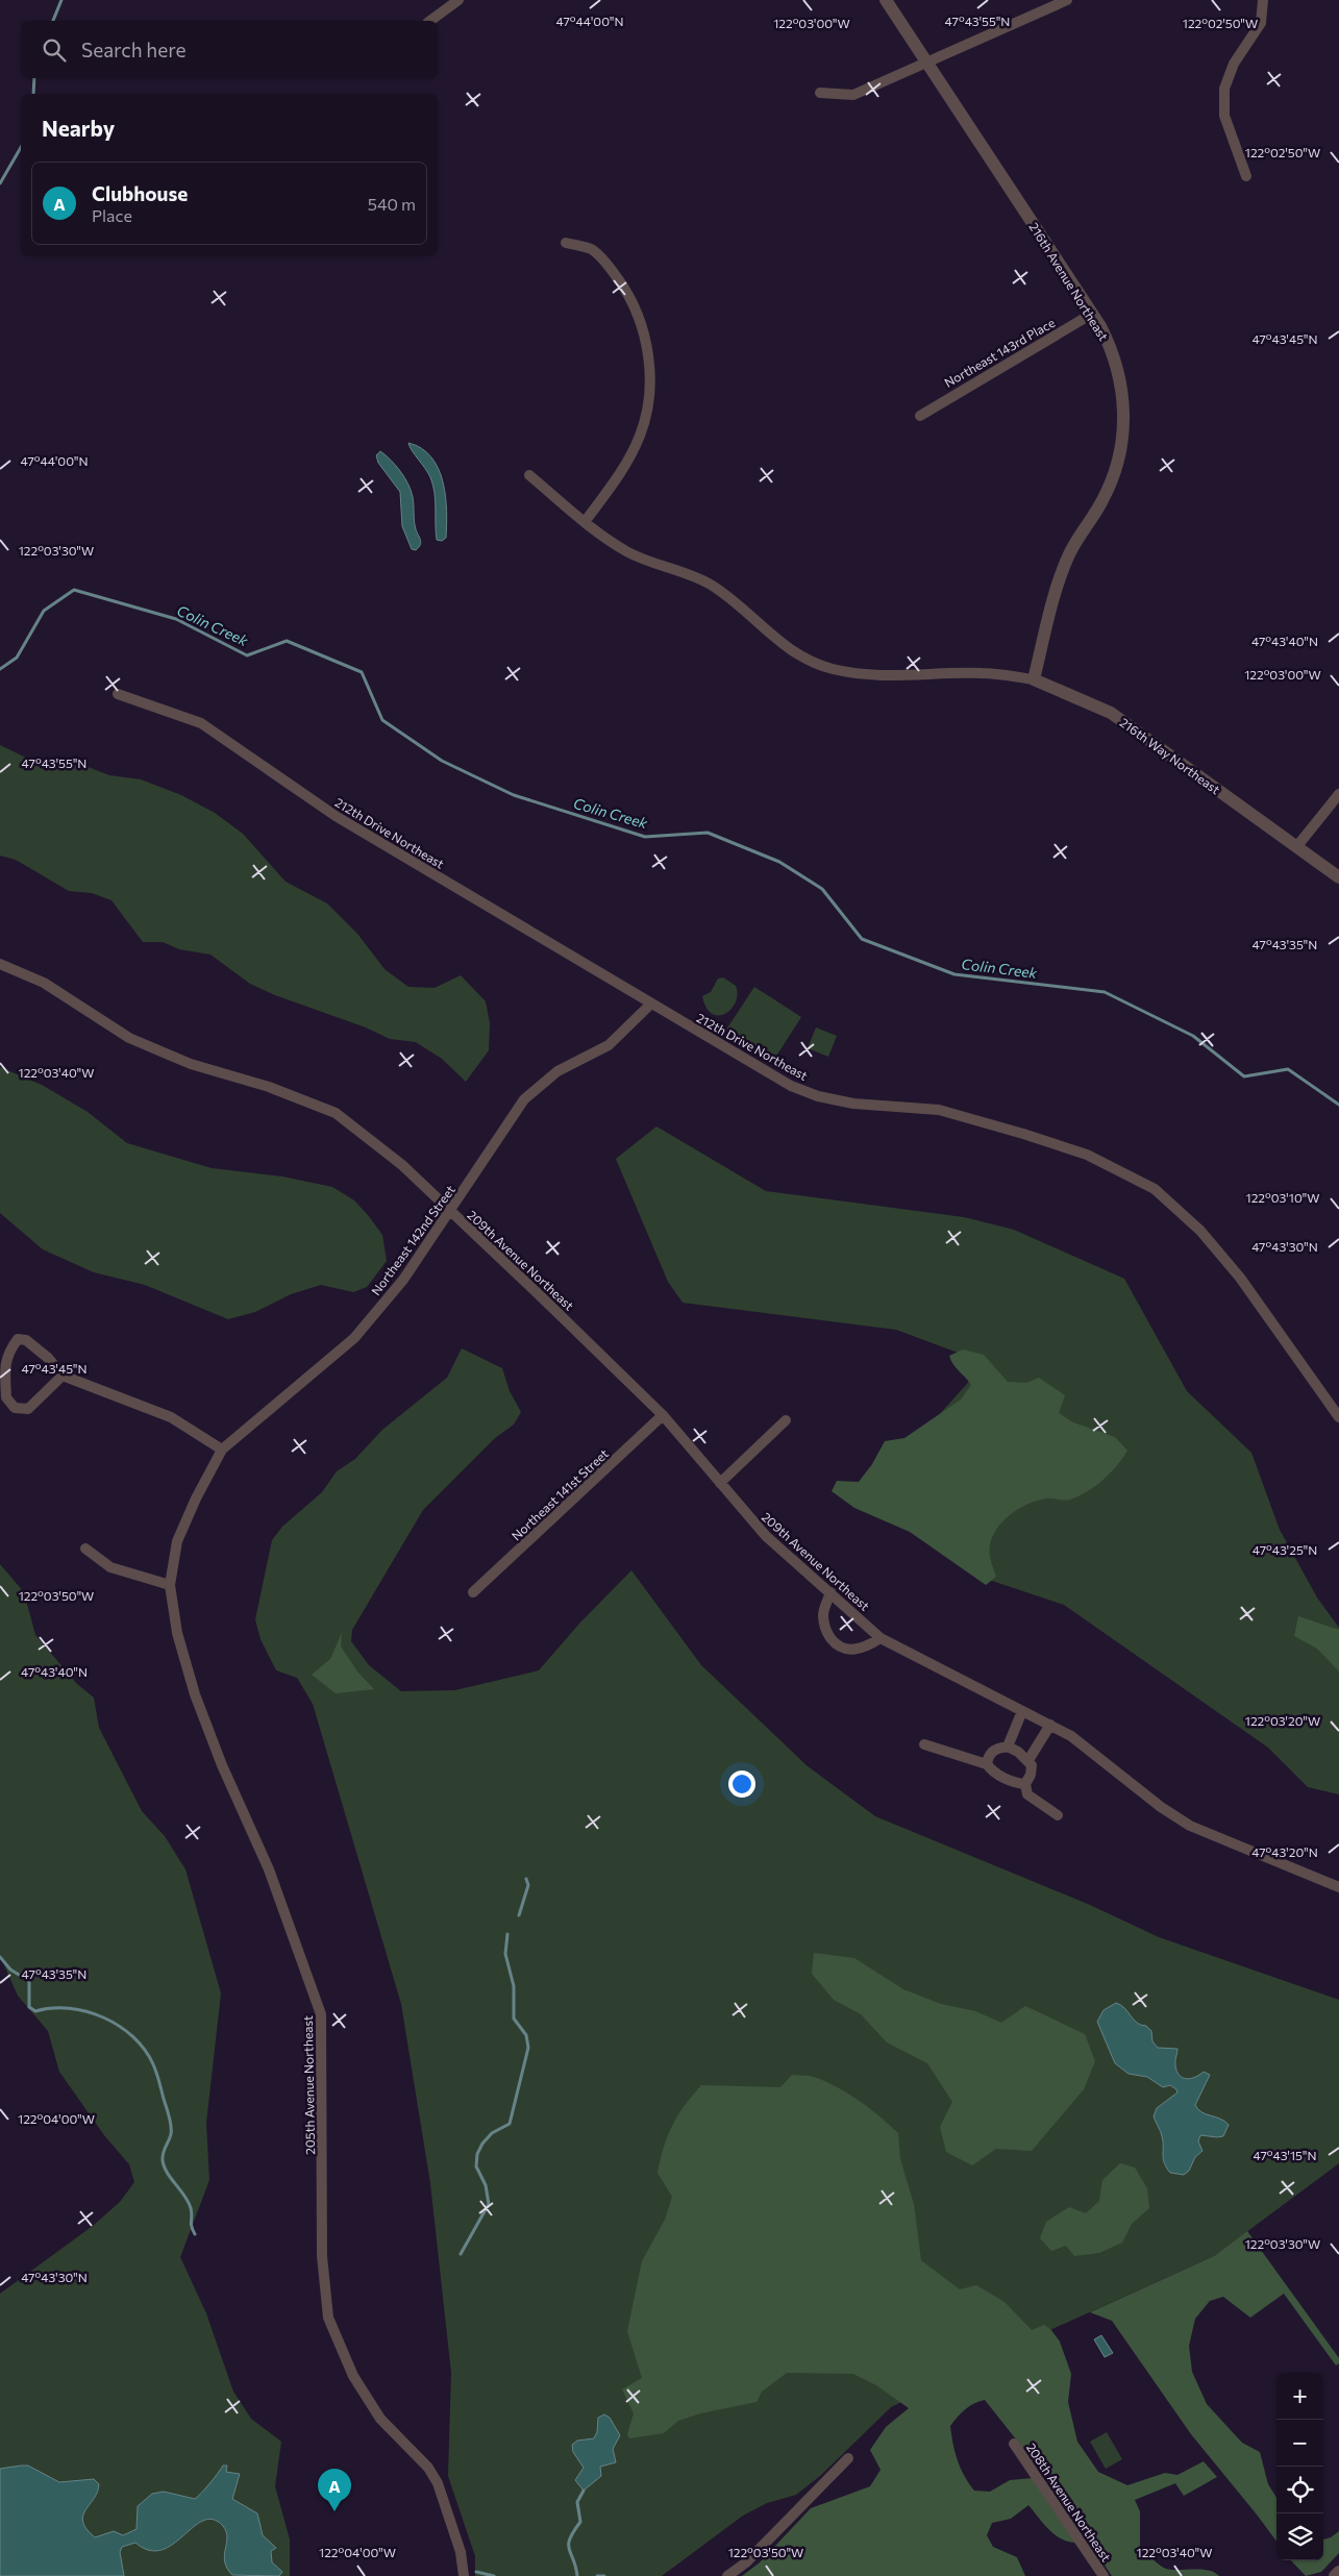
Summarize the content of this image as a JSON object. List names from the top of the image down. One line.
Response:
{"streets":{"street":["216th Avenue Northeast","Northeast 143rd Place","216th Way Northeast","212th Drive Northeast","Northeast 142nd Street","209th Avenue Northeast","Northeast 141st Street","205th Avenue Northeast","208th Avenue Northeast"]},"crossings":[["216th Avenue Northeast","Northeast 143rd Place"],["216th Avenue Northeast","216th Way Northeast"],["212th Drive Northeast","Northeast 142nd Street"],["Northeast 142nd Street","209th Avenue Northeast"],["Northeast 142nd Street","205th Avenue Northeast"],["209th Avenue Northeast","Northeast 141st Street"]],"water":["Colin Creek"],"page":{"search":"Search here","heading":"Nearby","list":[{"mark":"A","name":"Clubhouse","note":"Place","value":"540 m"}],"map_buttons":["+","−"],"pins":"A"},"coordinates":["47°43'55\"N","47°44'00\"N","122°03'00\"W","122°02'50\"W","47°43'45\"N","122°03'30\"W","47°43'40\"N","47°43'35\"N","122°03'40\"W","122°03'10\"W","47°43'30\"N","47°43'25\"N","122°03'50\"W","122°03'20\"W","47°43'20\"N","122°04'00\"W","47°43'15\"N"]}
